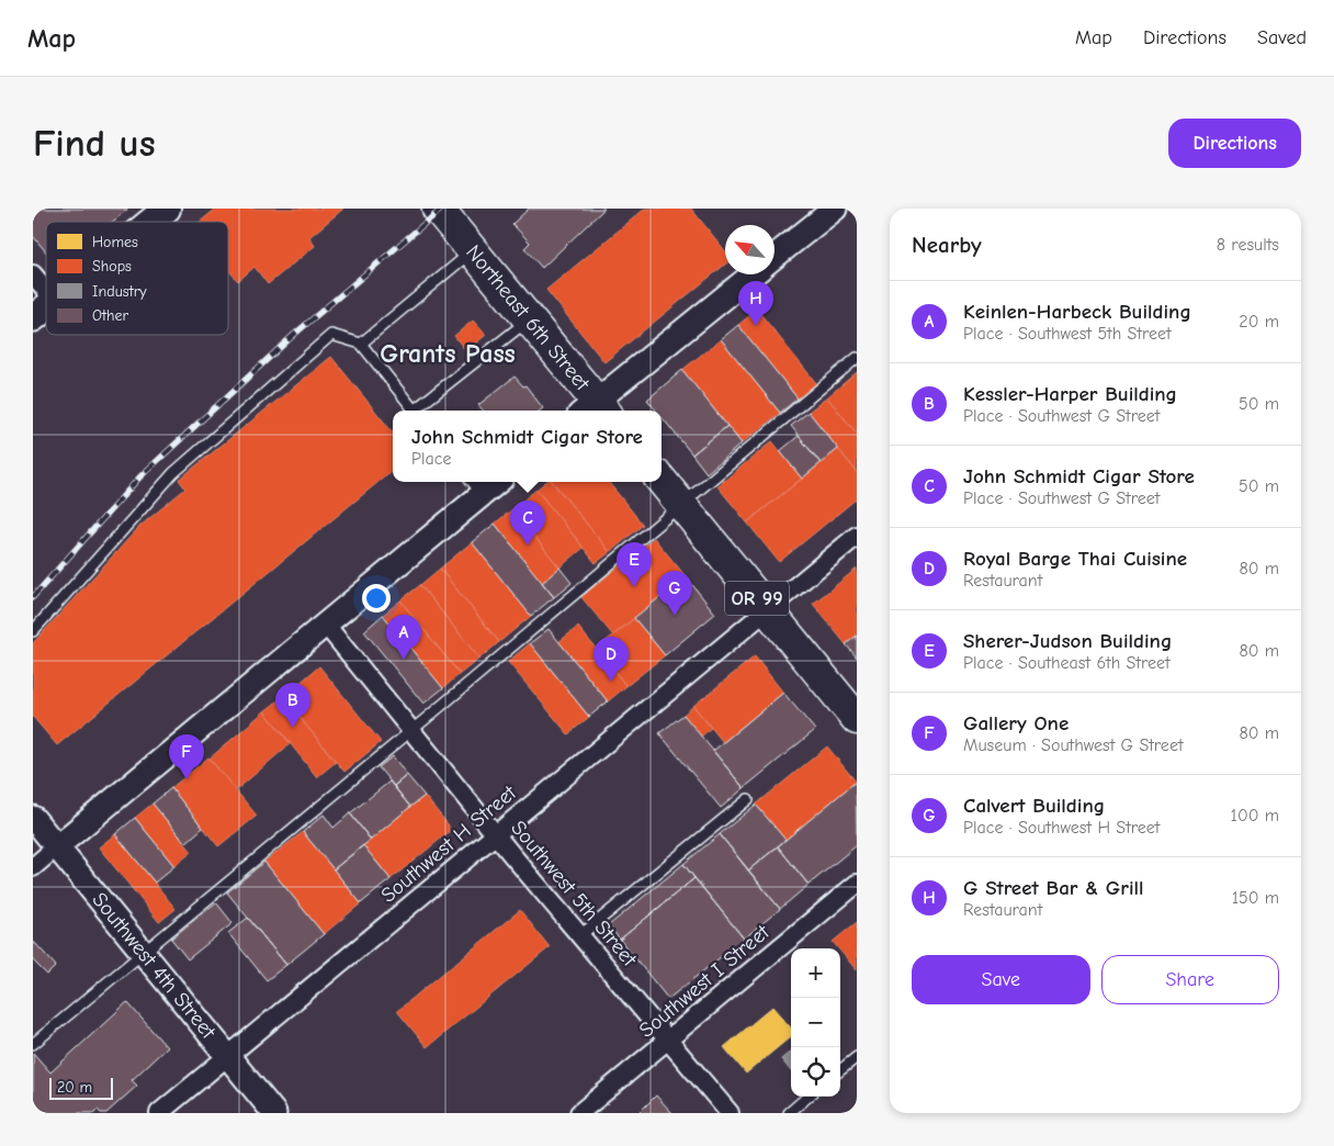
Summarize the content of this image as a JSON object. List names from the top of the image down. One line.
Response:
{"streets":{"highway":["Northeast 6th Street","OR 99"],"street":["Southwest H Street","Southwest 5th Street","Southwest 4th Street","Southwest I Street"]},"crossings":[["OR 99","Southwest H Street"],["Southwest H Street","Southwest 5th Street"],["Southwest H Street","Southwest 4th Street"],["Southwest 5th Street","Southwest I Street"]],"districts":["Grants Pass"],"legend":["Homes","Shops","Industry","Other"],"scale_bar":"20 m","north":"top left","page":{"header":"Map","nav":["Map","Directions","Saved"],"buttons":["Directions",["Save","Share"]],"title":"Find us","heading":["Nearby","8 results"],"list":[{"mark":"A","name":"Keinlen-Harbeck Building","note":"Place · Southwest 5th Street","value":"20 m"},{"mark":"B","name":"Kessler-Harper Building","note":"Place · Southwest G Street","value":"50 m"},{"mark":"C","name":"John Schmidt Cigar Store","note":"Place · Southwest G Street","value":"50 m"},{"mark":"D","name":"Royal Barge Thai Cuisine","note":"Restaurant","value":"80 m"},{"mark":"E","name":"Sherer-Judson Building","note":"Place · Southeast 6th Street","value":"80 m"},{"mark":"F","name":"Gallery One","note":"Museum · Southwest G Street","value":"80 m"},{"mark":"G","name":"Calvert Building","note":"Place · Southwest H Street","value":"100 m"},{"mark":"H","name":"G Street Bar & Grill","note":"Restaurant","value":"150 m"}],"pins":["H","C","E","G","A","D","B","F"],"popup":["John Schmidt Cigar Store","Place"],"map_buttons":["+","−"],"scale":"20 m"}}
